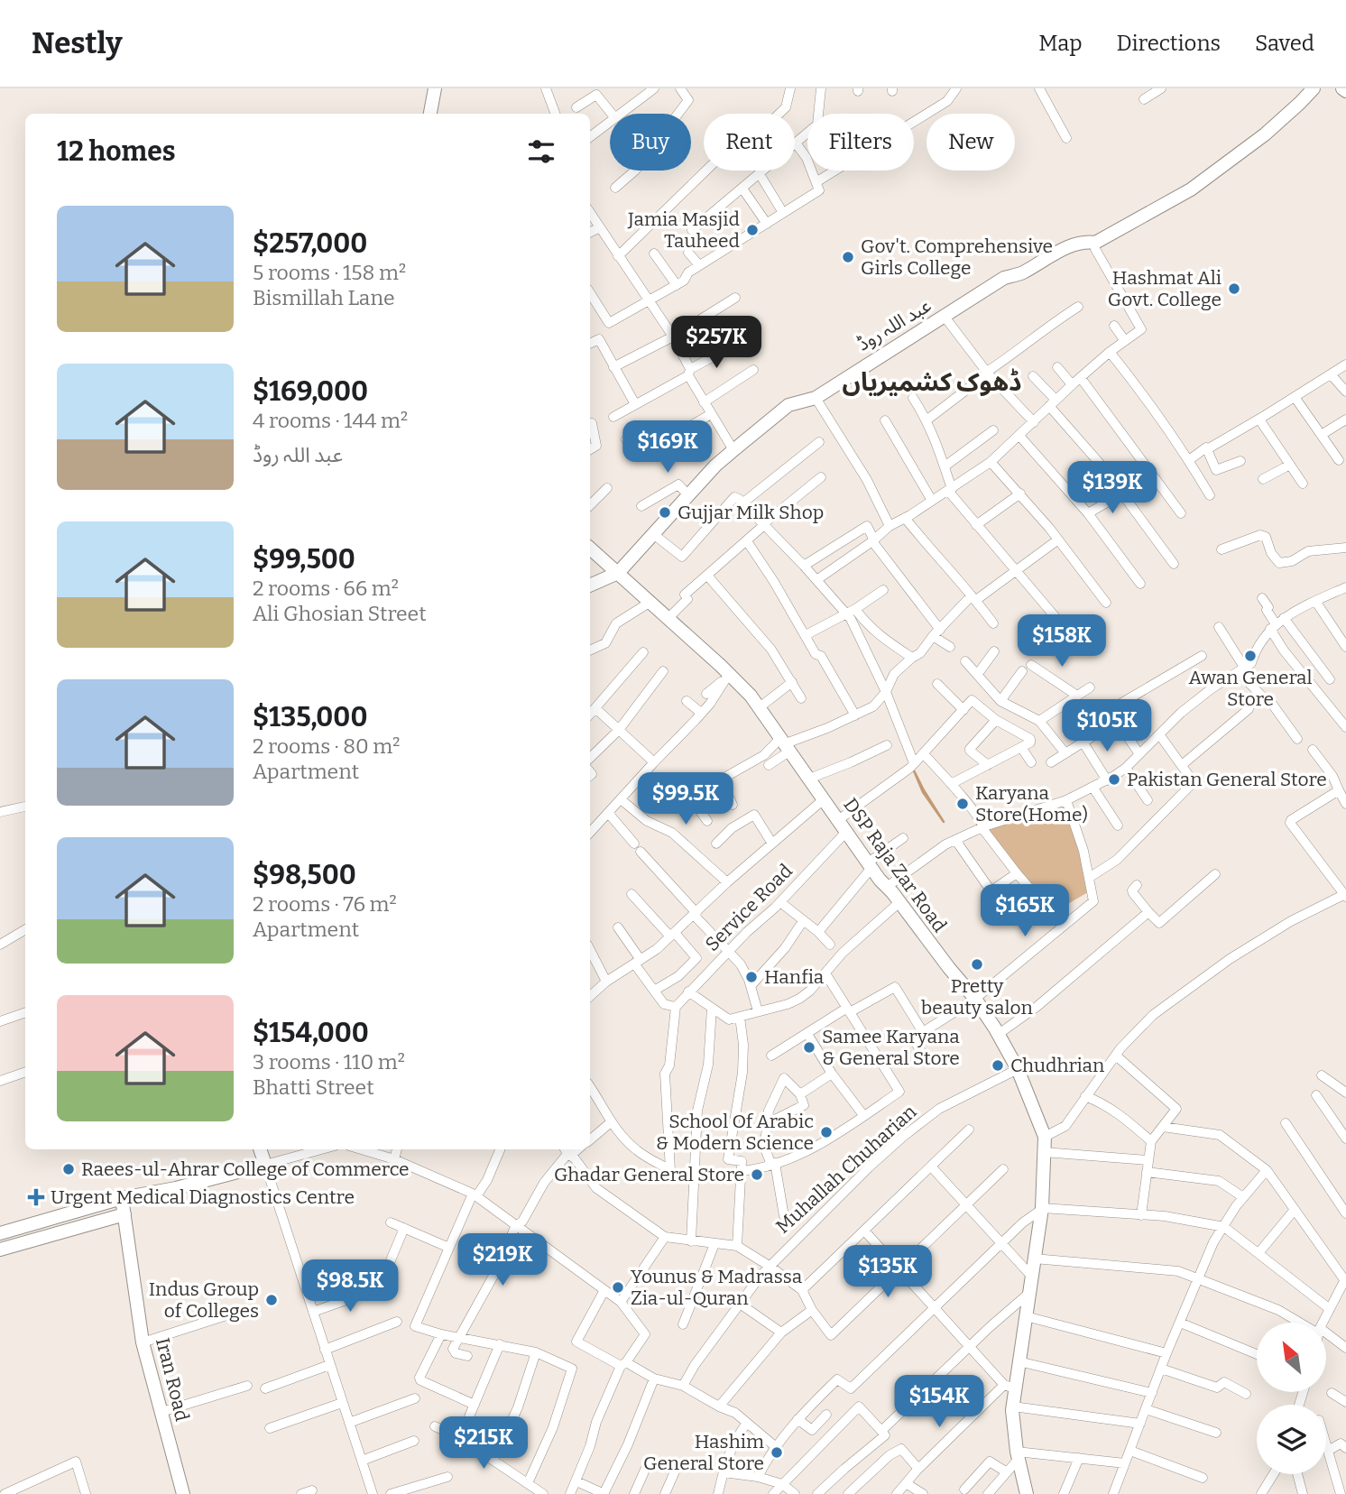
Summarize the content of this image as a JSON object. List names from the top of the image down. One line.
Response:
{"streets":{"street":["عبد اللہ روڈ","DSP Raja Zar Road","Service Road","Muhallah Chuharian","Iran Road"]},"crossings":[["عبد اللہ روڈ","DSP Raja Zar Road"],["DSP Raja Zar Road","Service Road"],["DSP Raja Zar Road","Muhallah Chuharian"]],"districts":["ڈھوک کشمیریاں"],"places":{"other":["Jamia Masjid Tauheed","Gov't. Comprehensive Girls College","Hashmat Ali Govt. College","Gujjar Milk Shop","Awan General Store","Pakistan General Store","Karyana Store(Home)","Pretty beauty salon","Hanfia","Samee Karyana & General Store","Chudhrian","School Of Arabic & Modern Science","Raees-ul-Ahrar College of Commerce","Ghadar General Store","Younus & Madrassa Zia-ul-Quran","Indus Group of Colleges","Hashim General Store"],"health":["Urgent Medical Diagnostics Centre"]},"north":"top left","page":{"header":"Nestly","nav":["Map","Directions","Saved"],"chip":["Buy","Rent","Filters","New"],"heading":"12 homes","list":[{"name":"$257,000","note":"5 rooms · 158 m² · Bismillah Lane"},{"name":"$169,000","note":"4 rooms · 144 m² · عبد اللہ روڈ"},{"name":"$99,500","note":"2 rooms · 66 m² · Ali Ghosian Street"},{"name":"$135,000","note":"2 rooms · 80 m² · Apartment"},{"name":"$98,500","note":"2 rooms · 76 m² · Apartment"},{"name":"$154,000","note":"3 rooms · 110 m² · Bhatti Street"}],"price":["$257K","$169K","$139K","$158K","$105K","$99.5K","$165K","$219K","$135K","$98.5K","$154K","$215K"]}}
